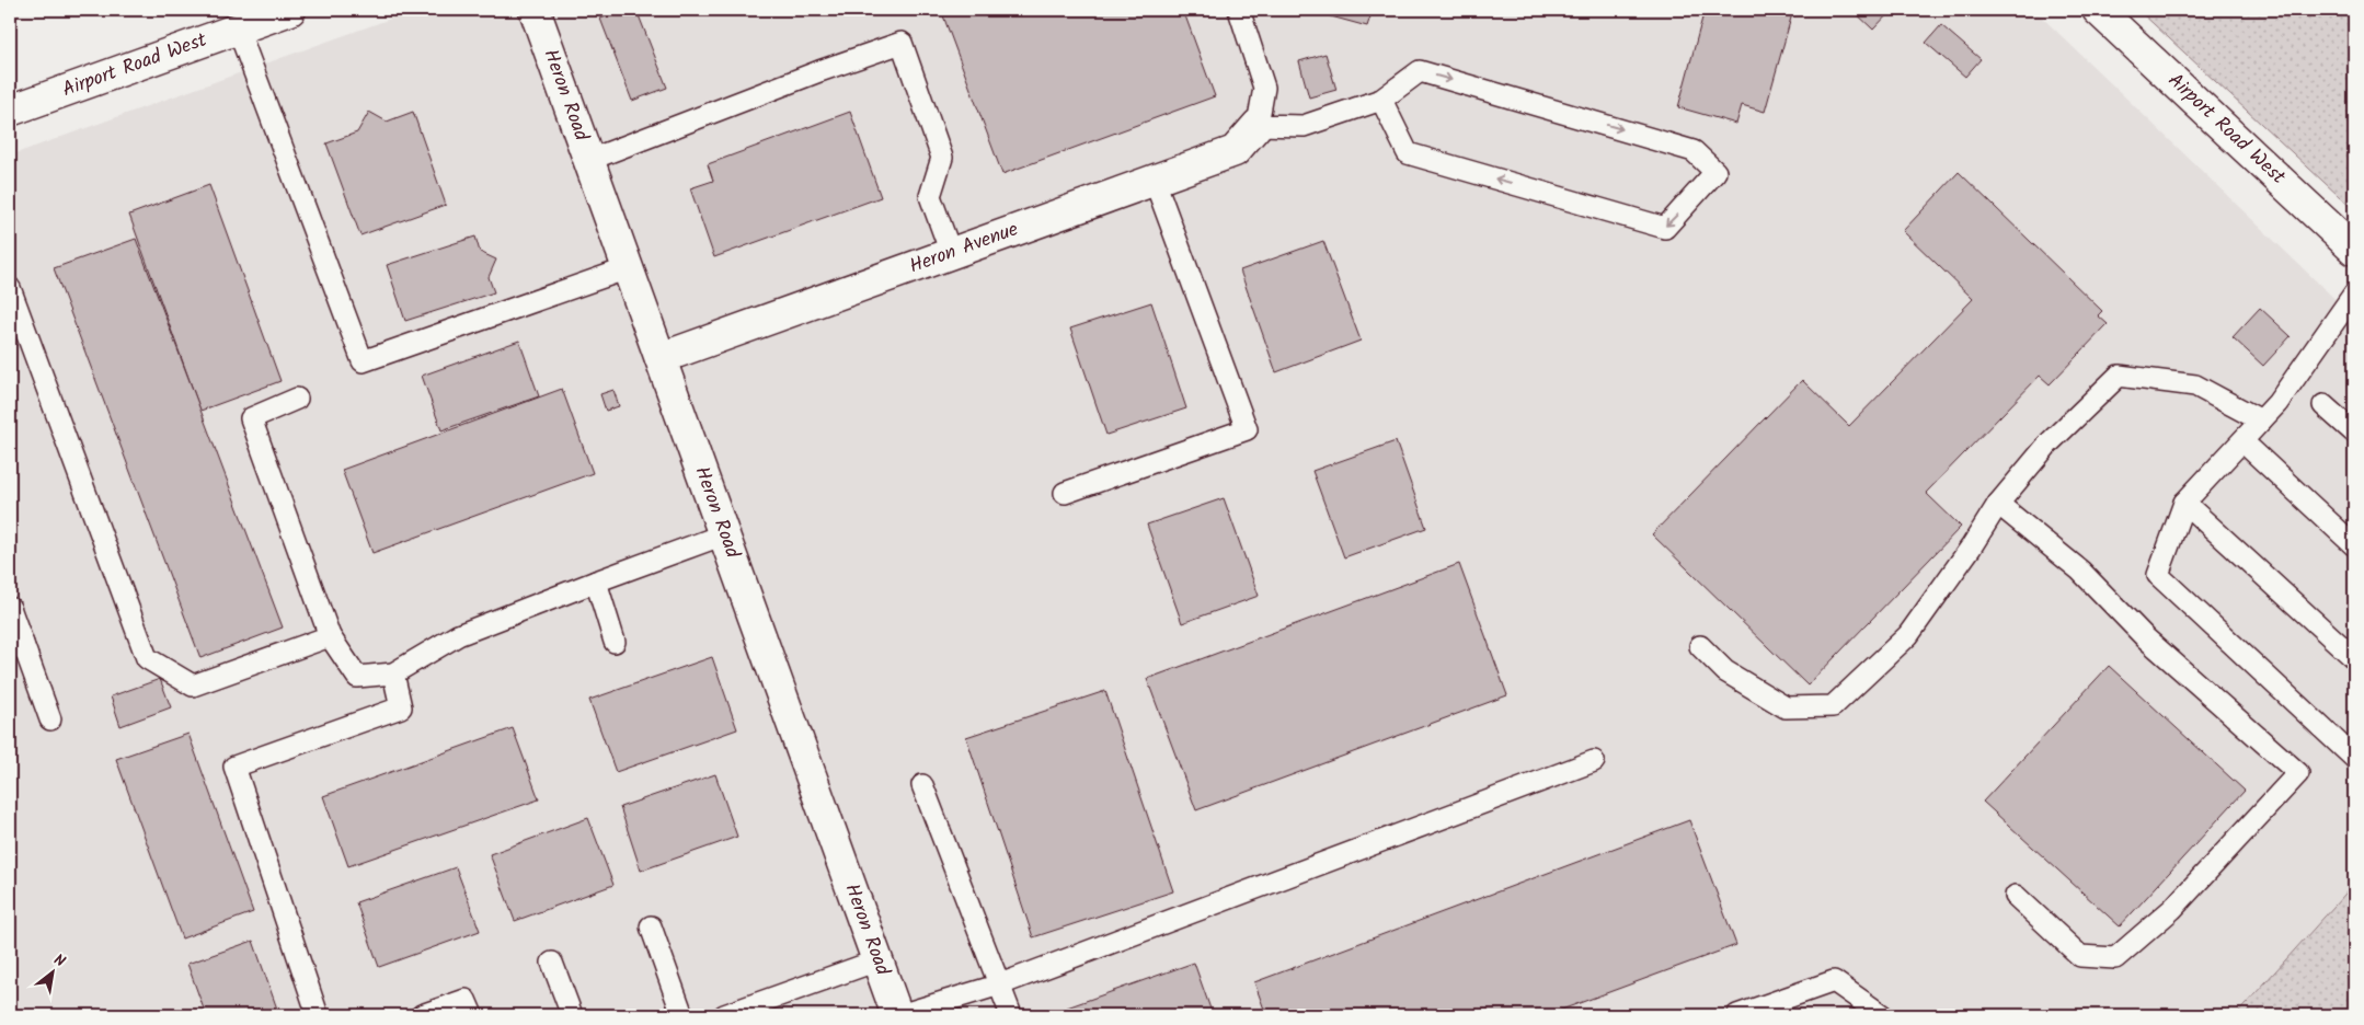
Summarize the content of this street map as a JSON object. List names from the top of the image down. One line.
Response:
{"streets":{"street":["Airport Road West","Heron Road","Heron Avenue"]},"crossings":[["Heron Road","Heron Avenue"]],"north":"top right"}
